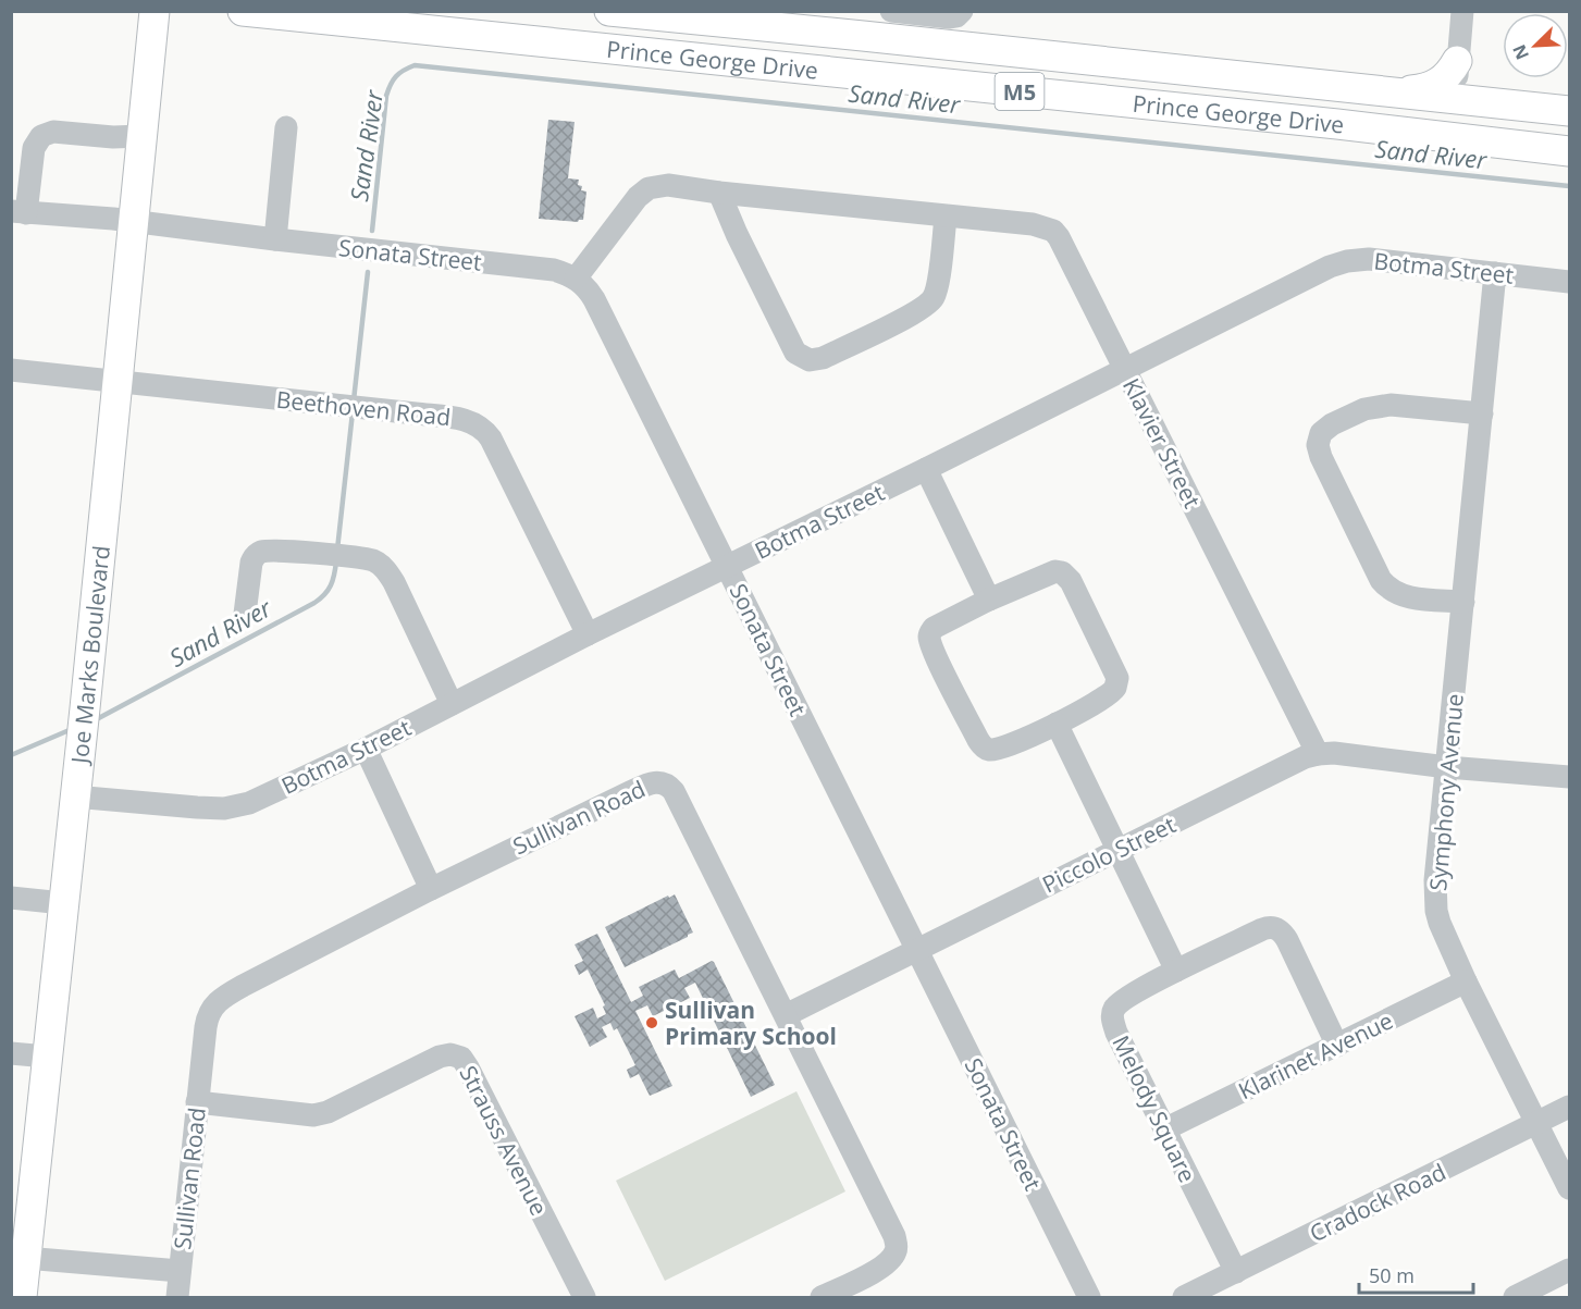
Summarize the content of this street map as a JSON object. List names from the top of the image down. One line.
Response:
{"streets":{"main road":["Prince George Drive","M5","Joe Marks Boulevard"],"street":["Sonata Street","Botma Street","Beethoven Road","Klavier Street","Symphony Avenue","Sullivan Road","Piccolo Street","Klarinet Avenue","Melody Square","Strauss Avenue","Cradock Road"]},"crossings":[["Sonata Street","Botma Street"],["Sonata Street","Klavier Street"],["Sonata Street","Joe Marks Boulevard"],["Sonata Street","Piccolo Street"],["Botma Street","Beethoven Road"],["Botma Street","Klavier Street"],["Botma Street","Joe Marks Boulevard"],["Botma Street","Symphony Avenue"],["Beethoven Road","Joe Marks Boulevard"],["Klavier Street","Piccolo Street"],["Symphony Avenue","Piccolo Street"],["Symphony Avenue","Klarinet Avenue"],["Symphony Avenue","Cradock Road"],["Sullivan Road","Piccolo Street"],["Sullivan Road","Strauss Avenue"],["Klarinet Avenue","Melody Square"],["Melody Square","Cradock Road"]],"water":["Sand River"],"places":["Sullivan Primary School"],"scale_bar":"50 m","north":"bottom left"}
